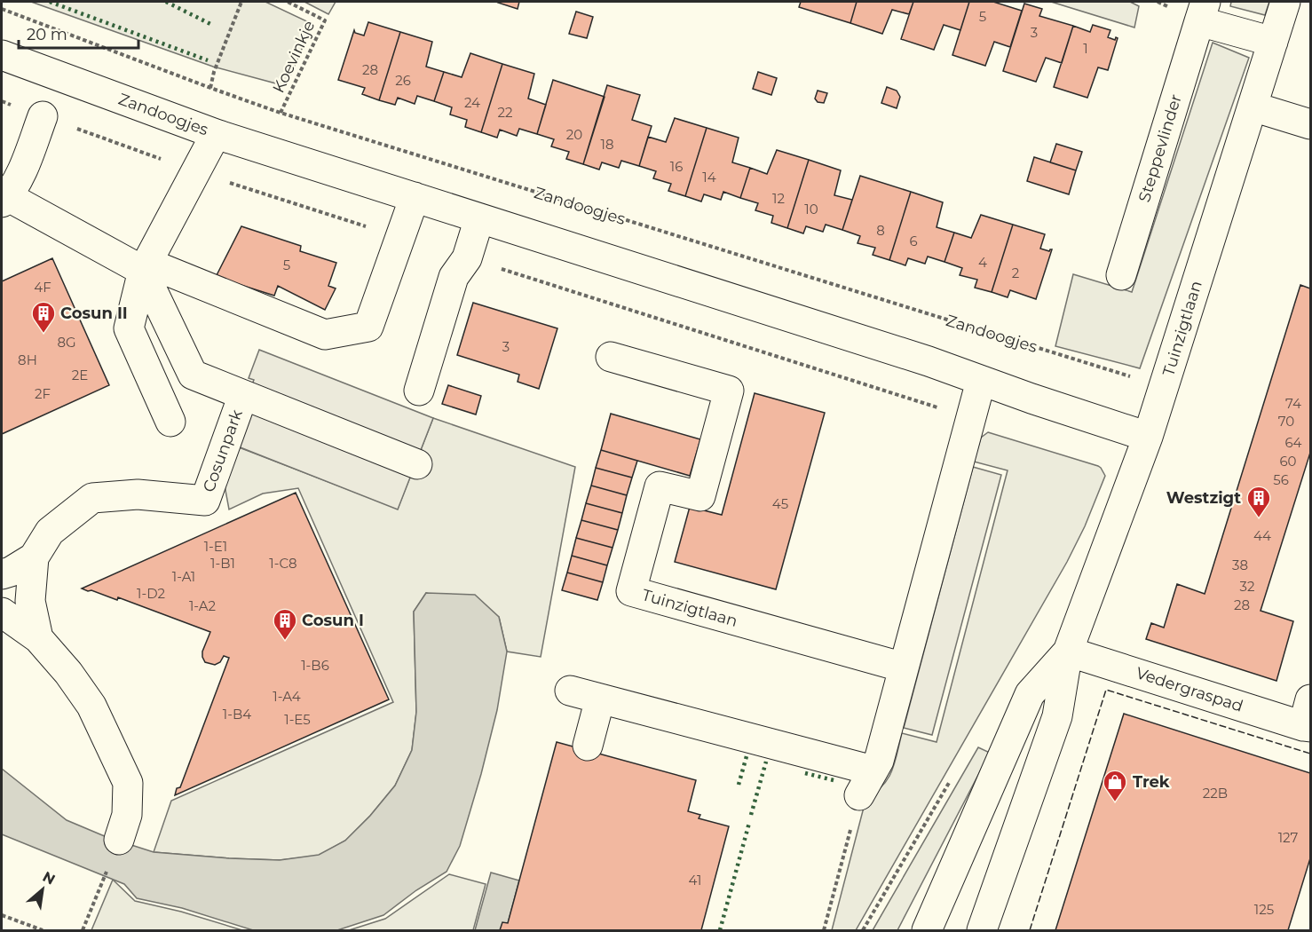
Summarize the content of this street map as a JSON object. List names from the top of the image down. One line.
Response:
{"streets":{"street":["Zandoogjes","Steppevlinder","Tuinzigtlaan","Cosunpark","Vedergraspad"],"path":["Koevinkje"]},"crossings":[["Koevinkje","Zandoogjes"],["Zandoogjes","Tuinzigtlaan"],["Steppevlinder","Tuinzigtlaan"],["Tuinzigtlaan","Vedergraspad"]],"places":{"building":["Cosun II","Westzigt","Cosun I"],"shop":["Trek"]},"house_numbers":["5","3","1","28","26","24","22","20","18","16","14","12","10","8","6","4","5","2","4F","8G","3","8H","2E","2F","74","70","64","60","56","45","44","1-E1","1-B1","1-C8","38","1-A1","32","1-D2","28","1-A2","1-B6","1-A4","1-B4","1-E5","22B","127","41","125"],"scale_bar":"20 m","north":"top right"}
